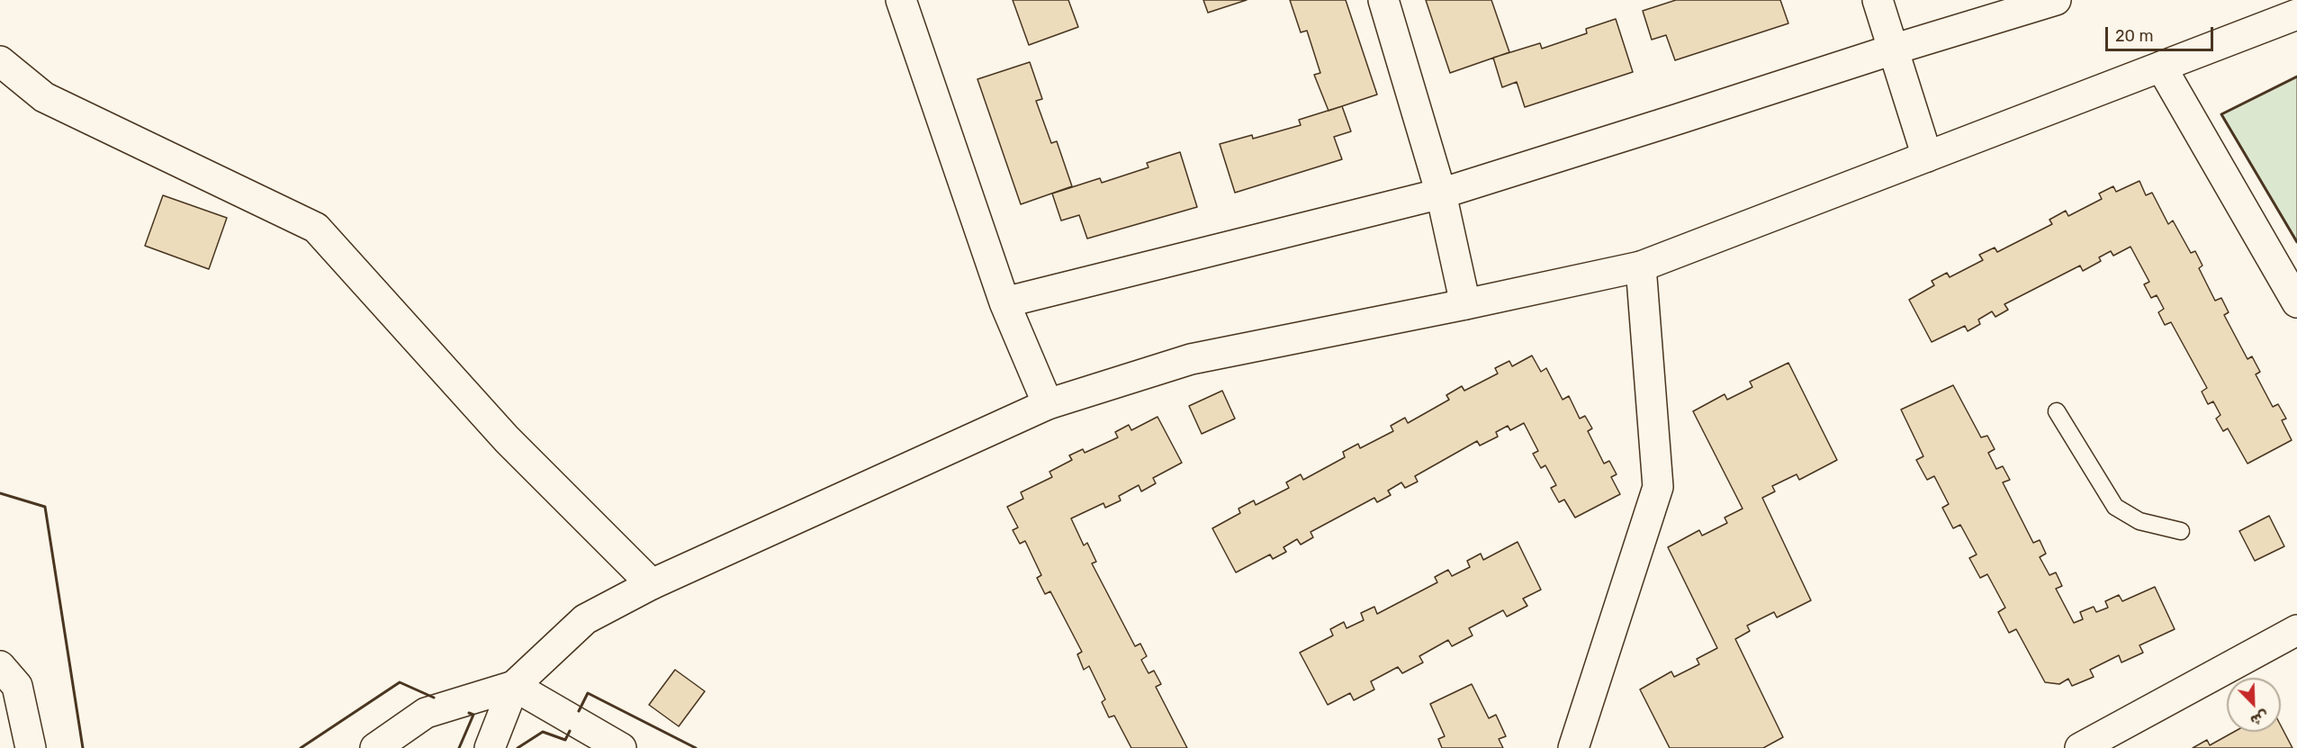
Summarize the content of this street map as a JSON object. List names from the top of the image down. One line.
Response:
{"scale_bar":"20 m","north":"bottom right"}
